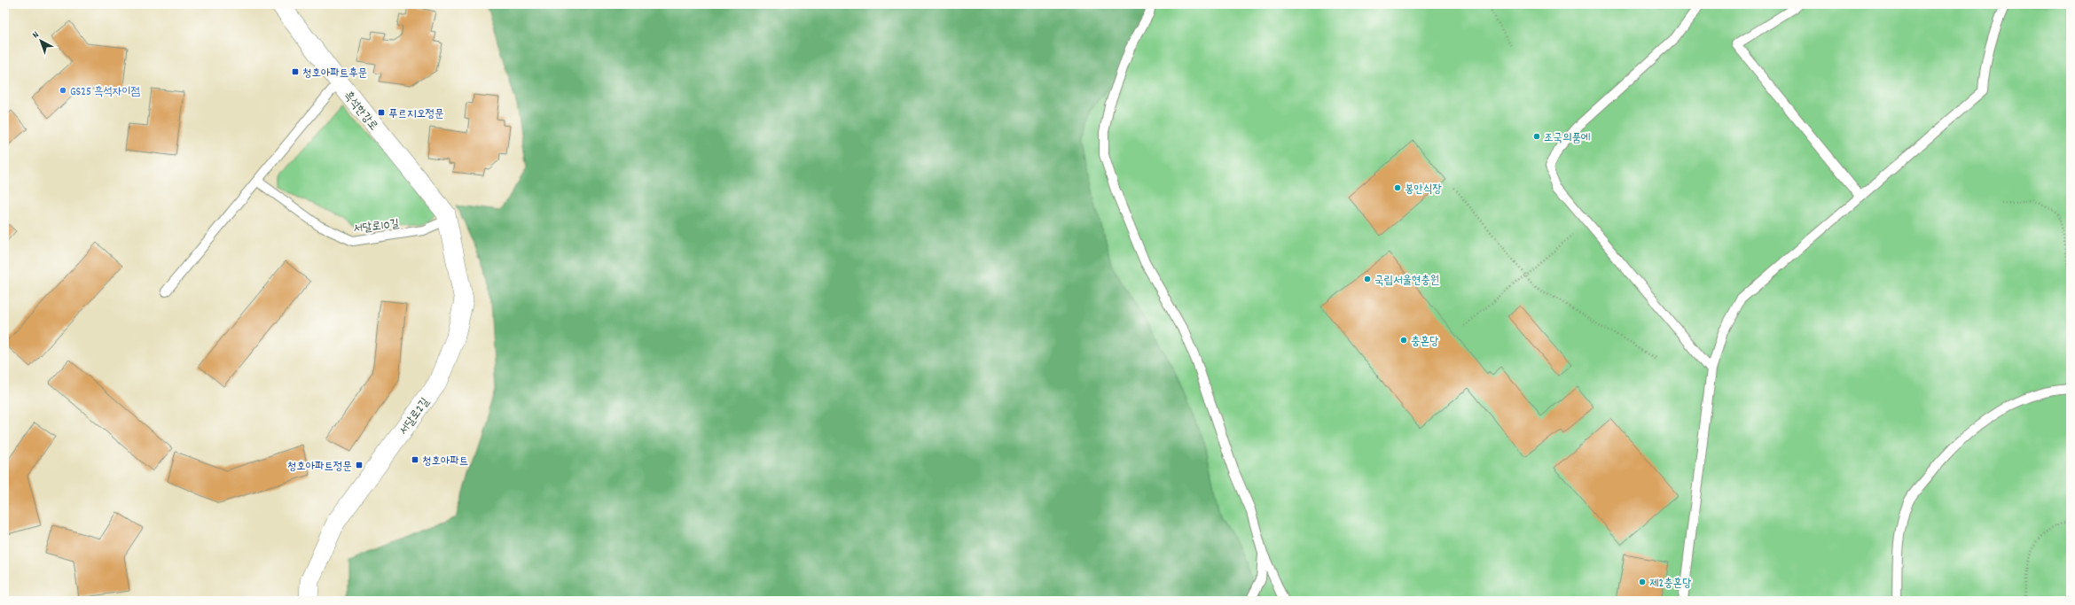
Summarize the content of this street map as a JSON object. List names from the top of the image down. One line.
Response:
{"streets":{"street":["흑석한강로","서달로2길"],"lane":["서달로10길"]},"crossings":[["흑석한강로","서달로10길"],["흑석한강로","서달로2길"],["서달로10길","서달로2길"]],"places":{"transit":["청호아파트후문","푸르지오정문","청호아파트","청호아파트정문"],"other":["GS25 흑석자이점","조국의품에","봉안식장","국립서울현충원","충혼당","제2충혼당"]},"north":"top left"}
